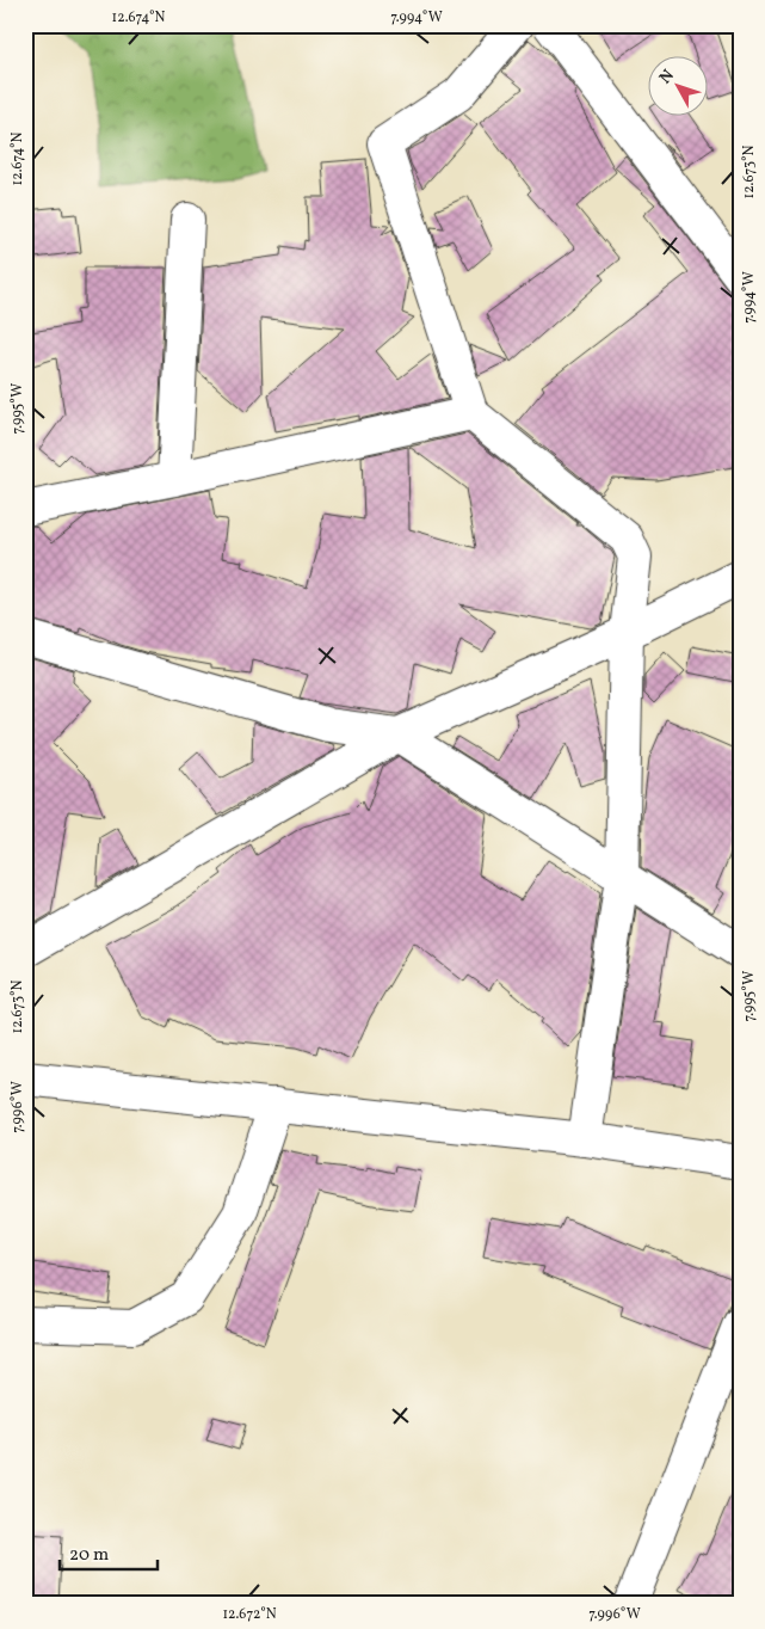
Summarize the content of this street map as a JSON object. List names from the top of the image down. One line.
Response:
{"scale_bar":"20 m","north":"top left","coordinates":["12.674°N","7.994°W","12.673°N","7.995°W","7.996°W","12.672°N"]}
